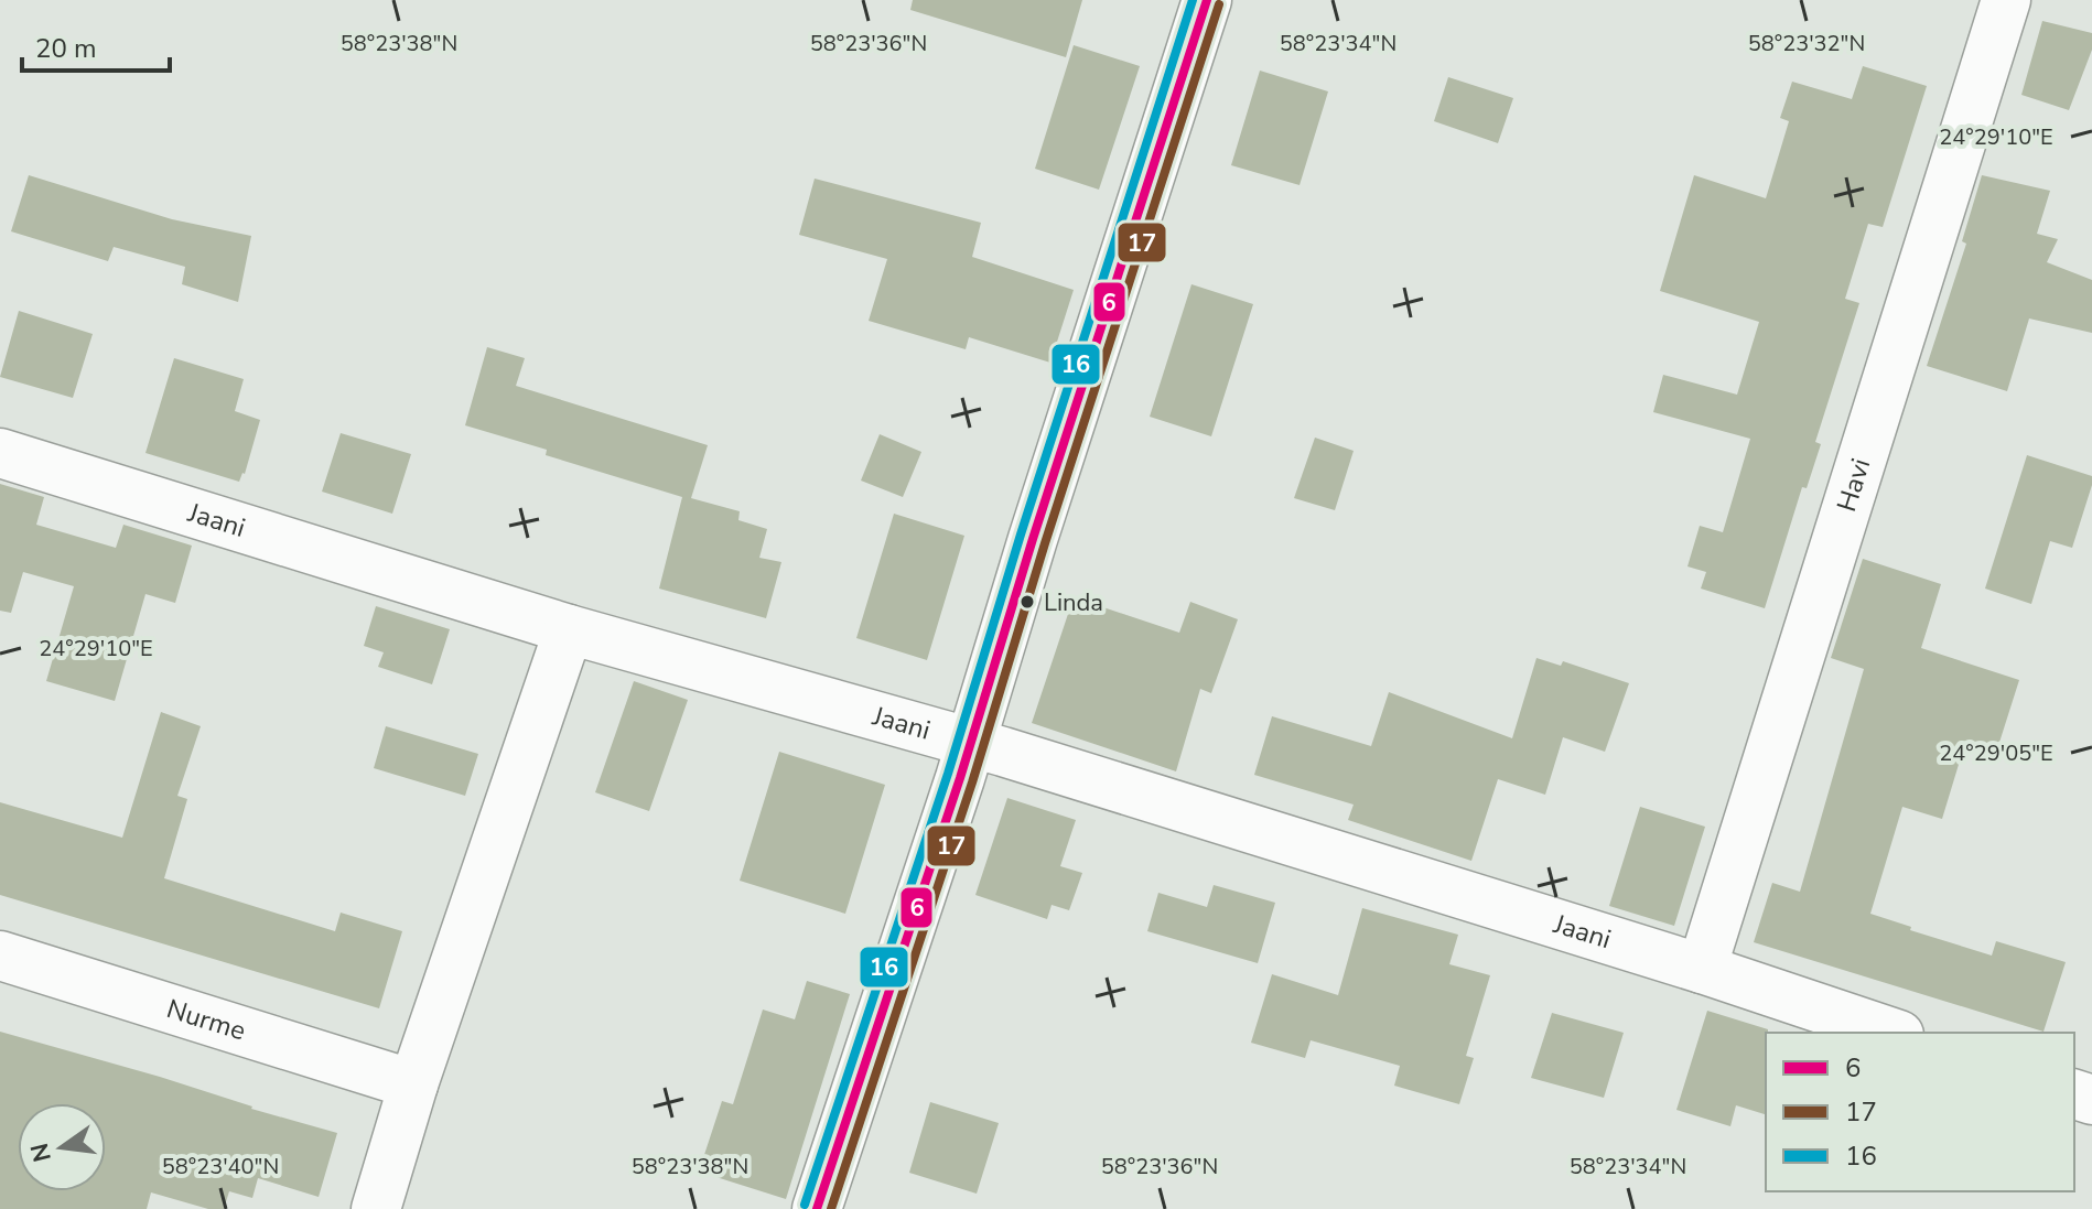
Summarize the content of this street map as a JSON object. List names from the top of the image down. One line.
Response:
{"streets":{"street":["Havi","Jaani","Nurme"]},"crossings":[["Havi","Jaani"]],"places":["Linda"],"lines":["transit line 6","transit line 16","transit line 17"],"legend":["6","17","16"],"scale_bar":"20 m","north":"left","coordinates":["58°23'38\"N","58°23'36\"N","58°23'34\"N","58°23'32\"N","24°29'10\"E","24°29'05\"E","58°23'40\"N"]}
